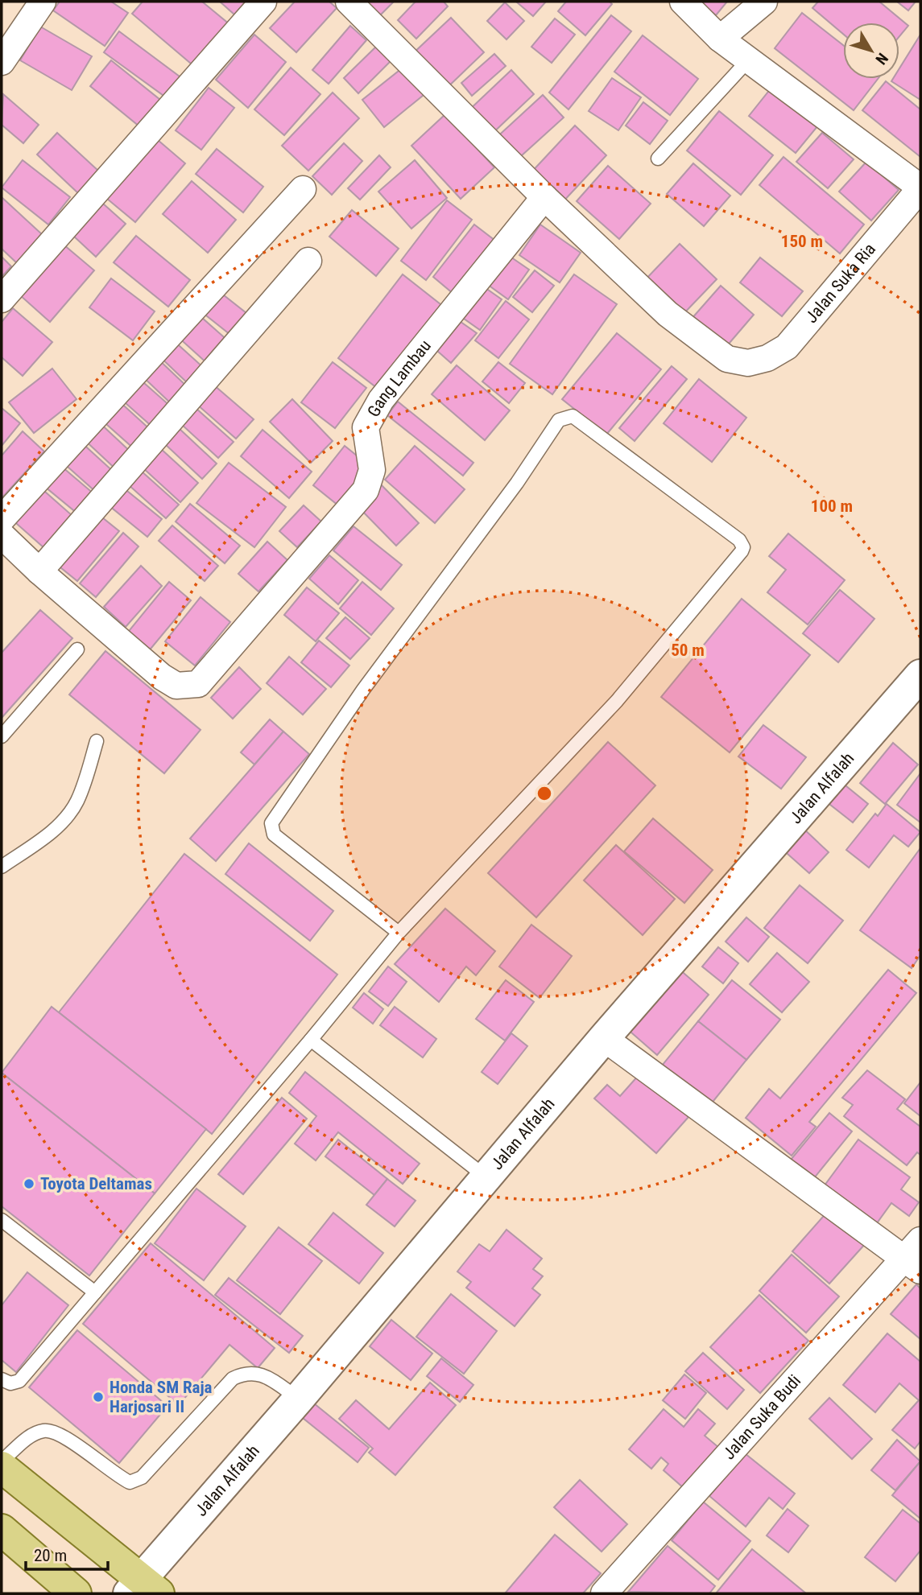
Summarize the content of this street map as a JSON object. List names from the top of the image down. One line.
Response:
{"streets":{"street":["Jalan Suka Ria","Gang Lambau","Jalan Alfalah","Jalan Suka Budi"]},"crossings":[["Jalan Suka Ria","Gang Lambau"]],"places":["Toyota Deltamas","Honda SM Raja Harjosari II"],"scale_bar":"20 m","north":"bottom right","rings":["150 m","100 m","50 m"]}
